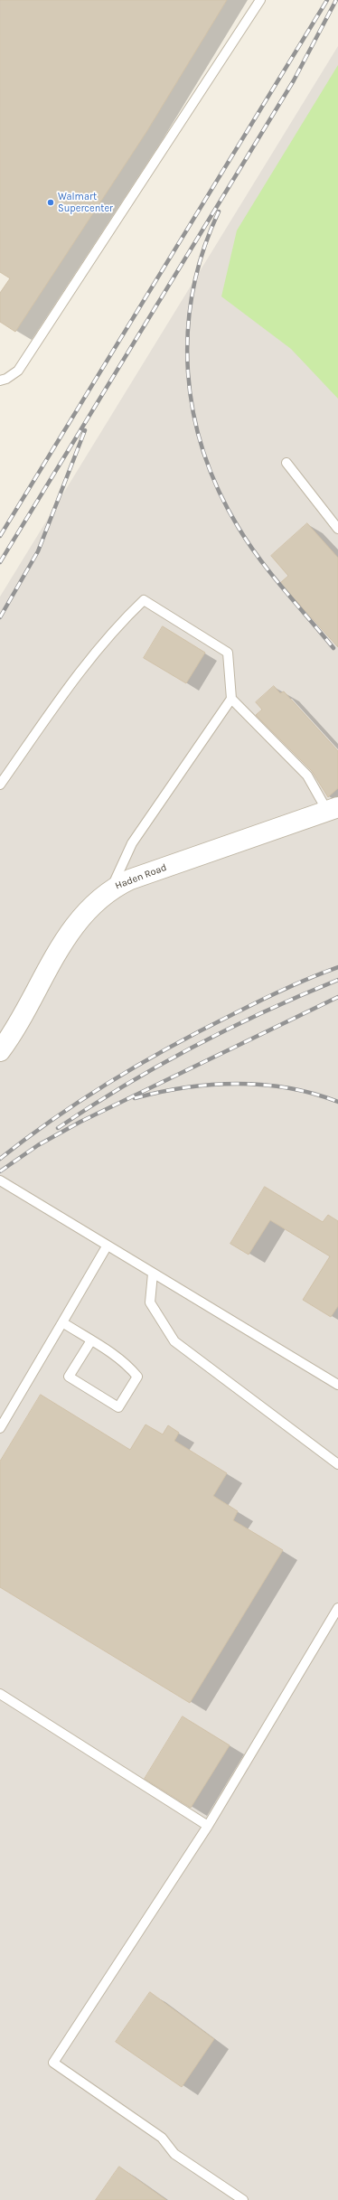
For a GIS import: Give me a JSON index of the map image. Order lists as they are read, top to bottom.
{
  "streets": {
    "street": ["Haden Road"]
  },
  "places": ["Walmart Supercenter"]
}
